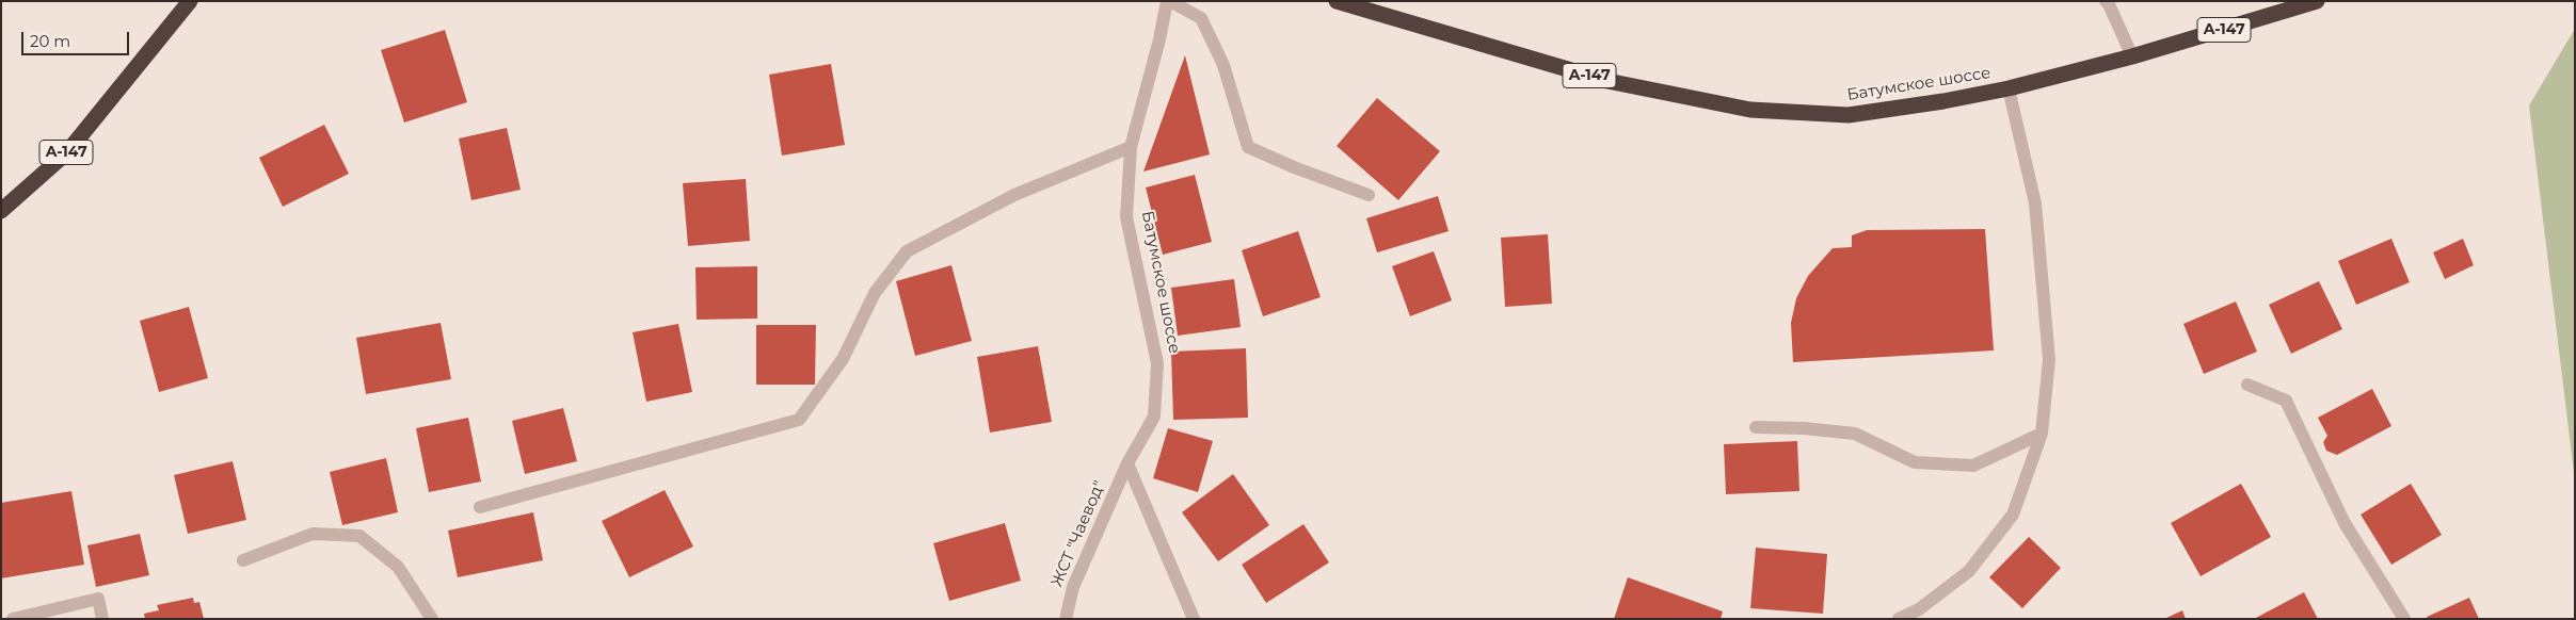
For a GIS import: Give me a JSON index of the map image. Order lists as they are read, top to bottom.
{
  "streets": {
    "highway": ["А-147", "Батумское шоссе"],
    "street": ["ЖСТ \"Чаевод\""]
  },
  "crossings": [
    ["Батумское шоссе", "ЖСТ \"Чаевод\""]
  ],
  "scale_bar": "20 m"
}
